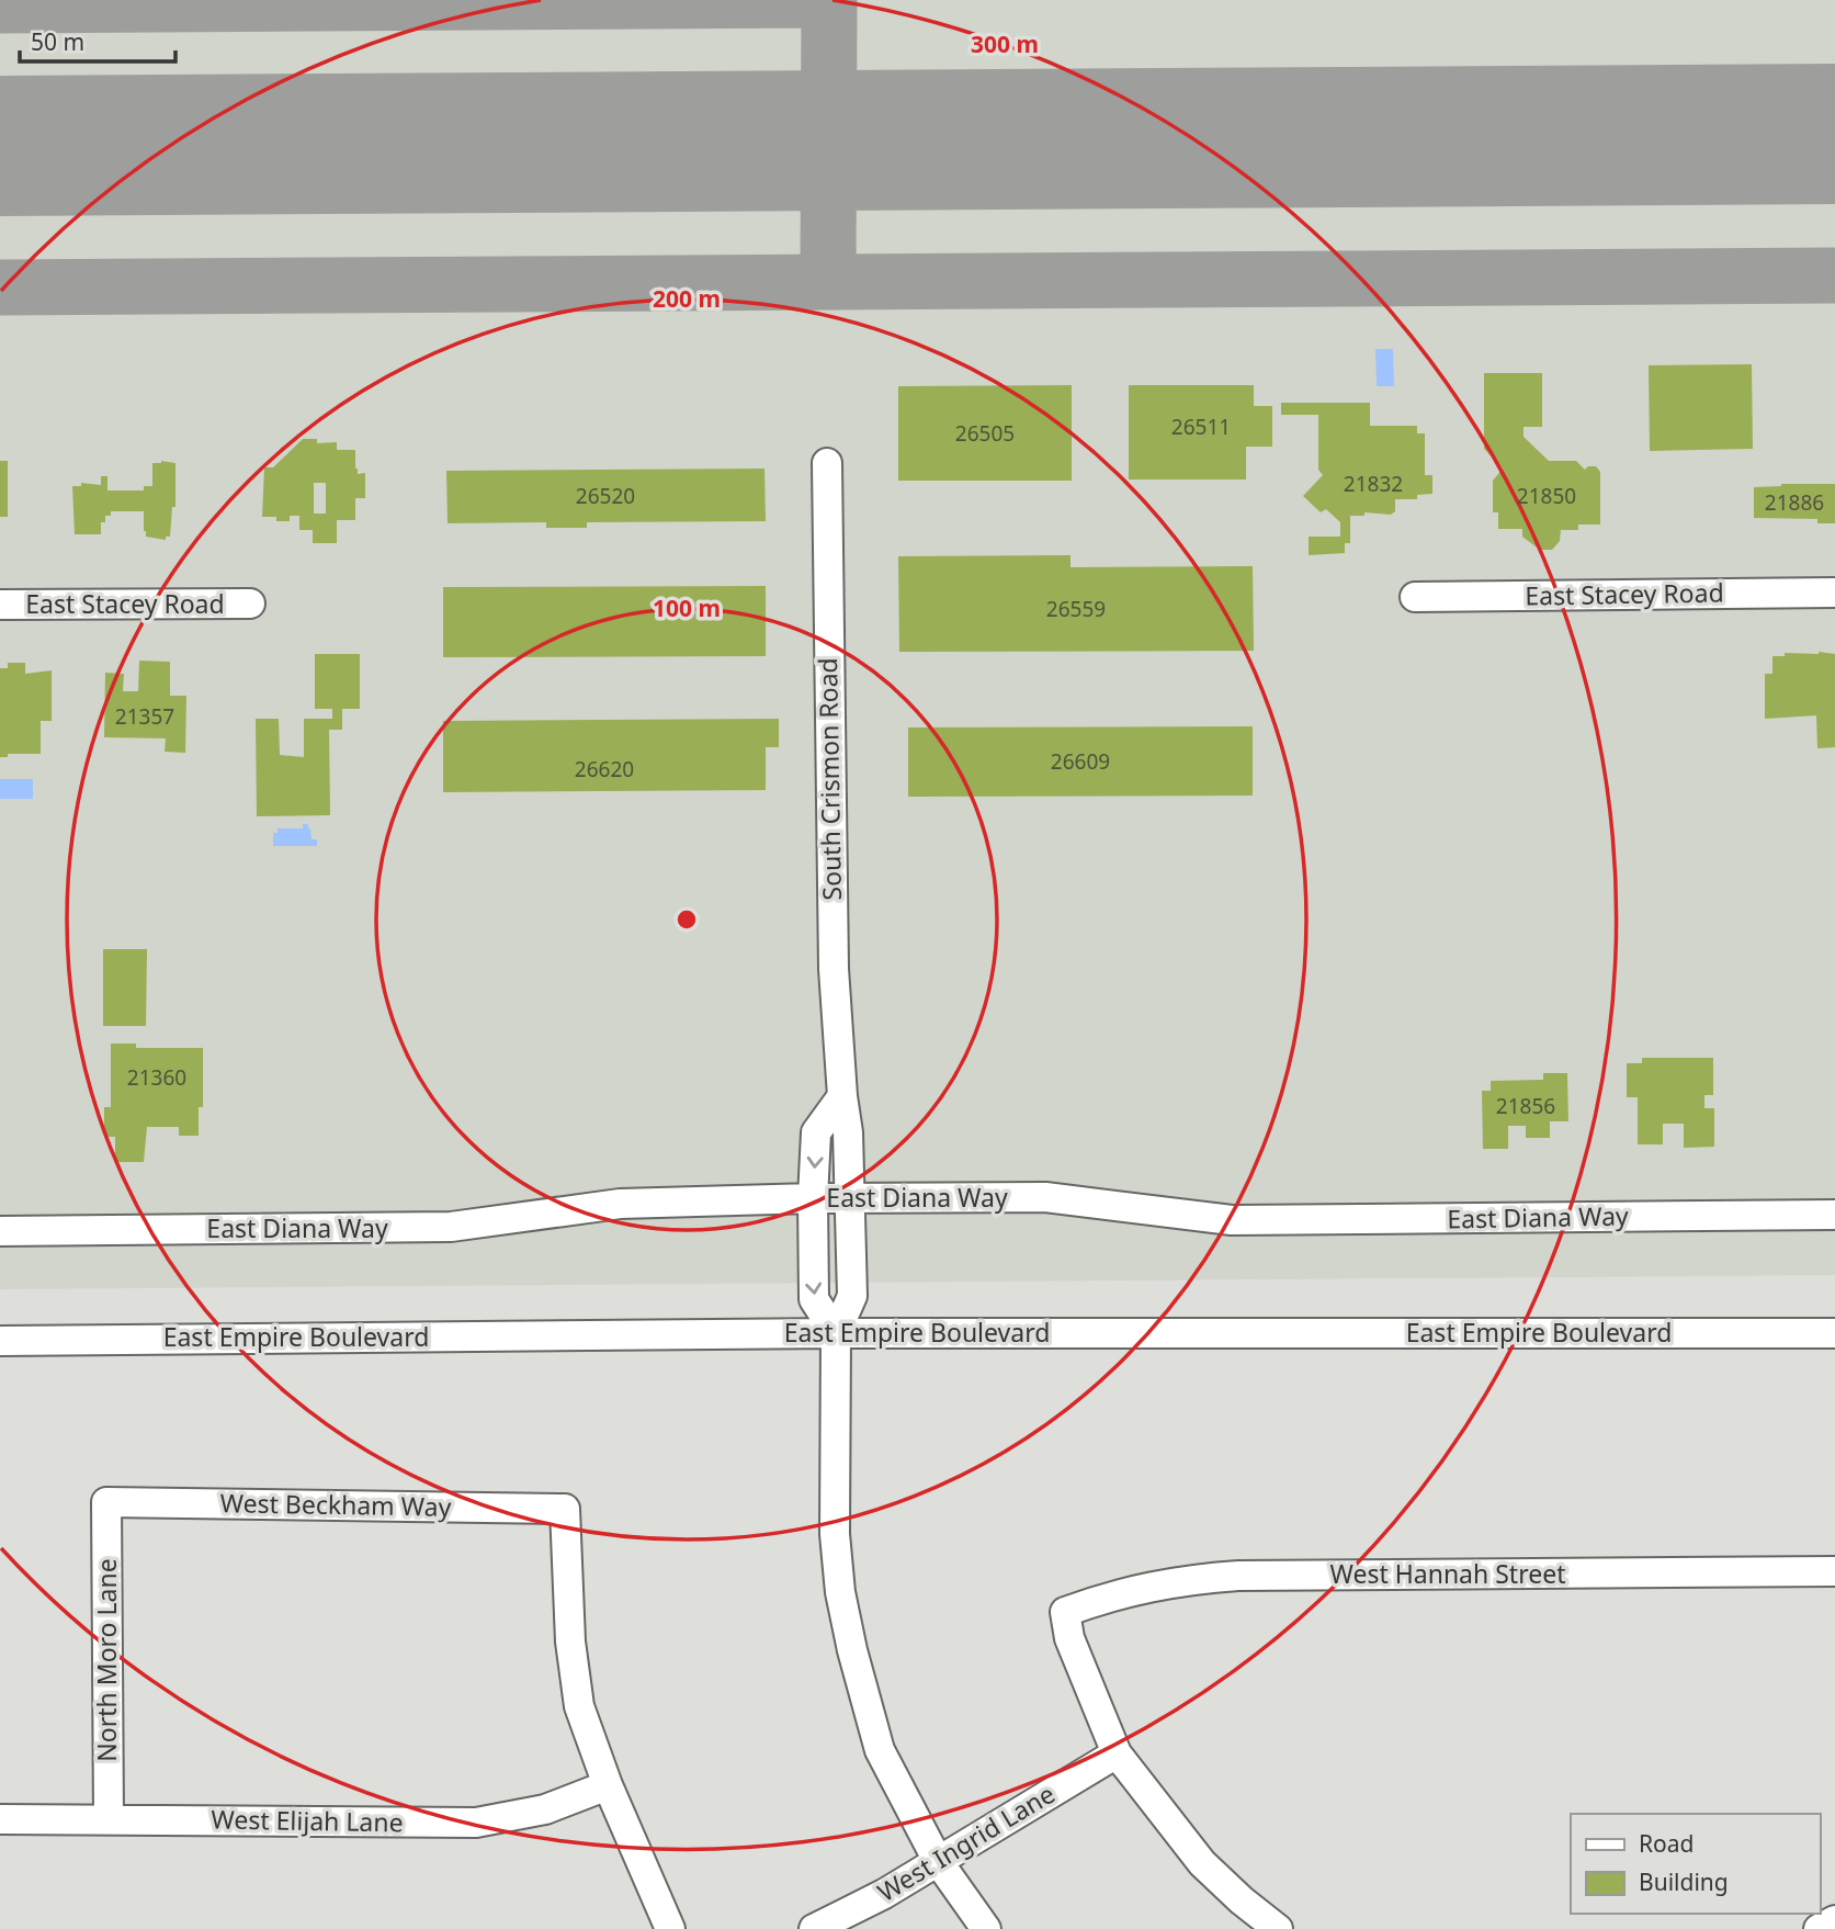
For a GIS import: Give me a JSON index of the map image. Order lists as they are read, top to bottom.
{
  "streets": {
    "street": [
      "East Stacey Road",
      "South Crismon Road",
      "East Diana Way",
      "East Empire Boulevard",
      "West Beckham Way",
      "West Hannah Street",
      "North Moro Lane",
      "West Elijah Lane",
      "West Ingrid Lane"
    ]
  },
  "crossings": [
    ["South Crismon Road", "East Diana Way"],
    ["South Crismon Road", "East Empire Boulevard"],
    ["West Beckham Way", "North Moro Lane"],
    ["West Beckham Way", "West Elijah Lane"],
    ["West Hannah Street", "West Ingrid Lane"],
    ["North Moro Lane", "West Elijah Lane"]
  ],
  "house_numbers": [
    "26511",
    "26505",
    "21832",
    "26520",
    "21850",
    "21886",
    "26559",
    "21357",
    "26609",
    "26620",
    "21360",
    "21856"
  ],
  "legend": ["Road", "Building"],
  "scale_bar": "50 m",
  "rings": ["300 m", "200 m", "100 m"]
}
